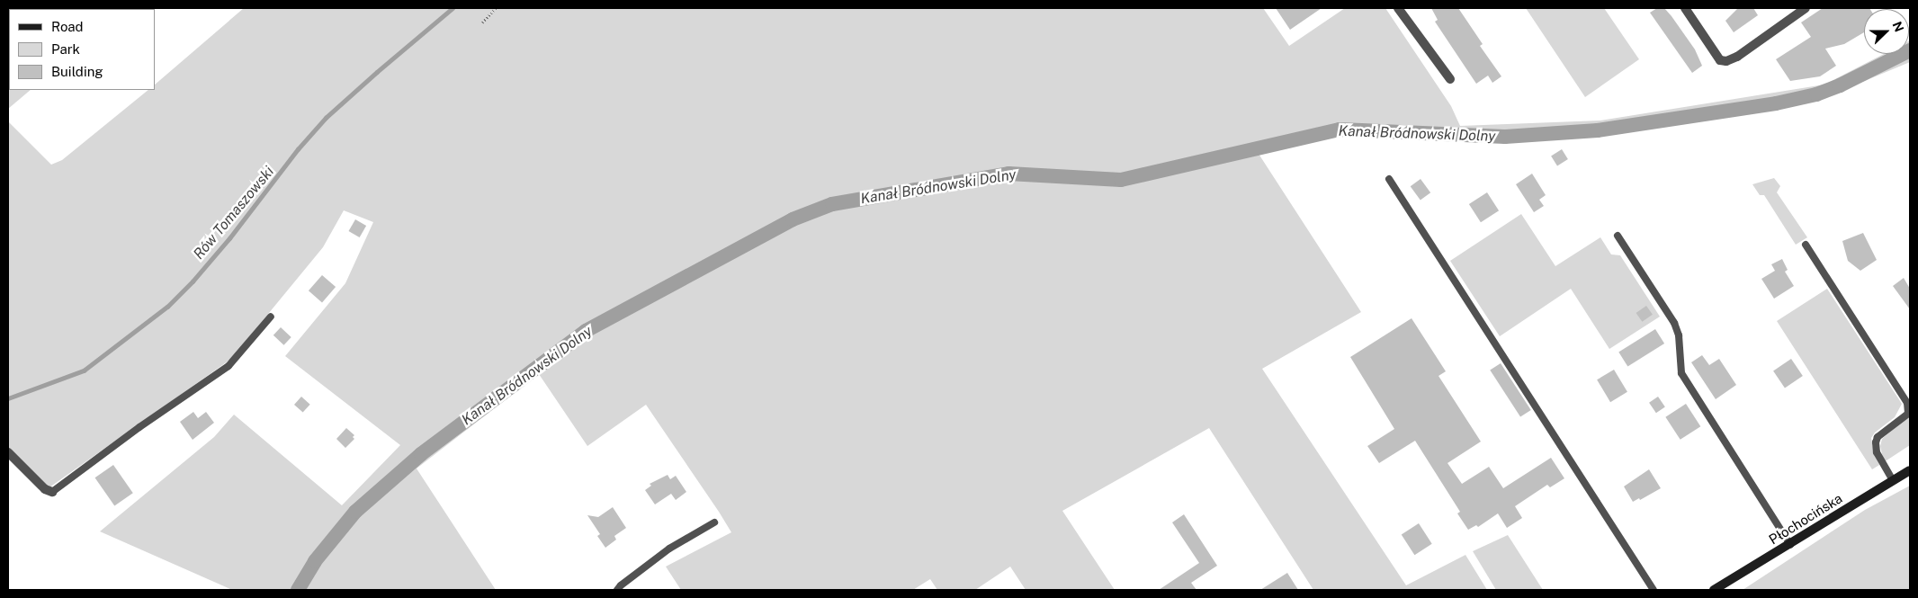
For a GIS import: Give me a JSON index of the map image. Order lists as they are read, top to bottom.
{
  "streets": {
    "main road": ["Płochocińska"]
  },
  "water": ["Kanał Bródnowski Dolny", "Rów Tomaszowski"],
  "legend": ["Road", "Park", "Building"],
  "north": "right"
}
